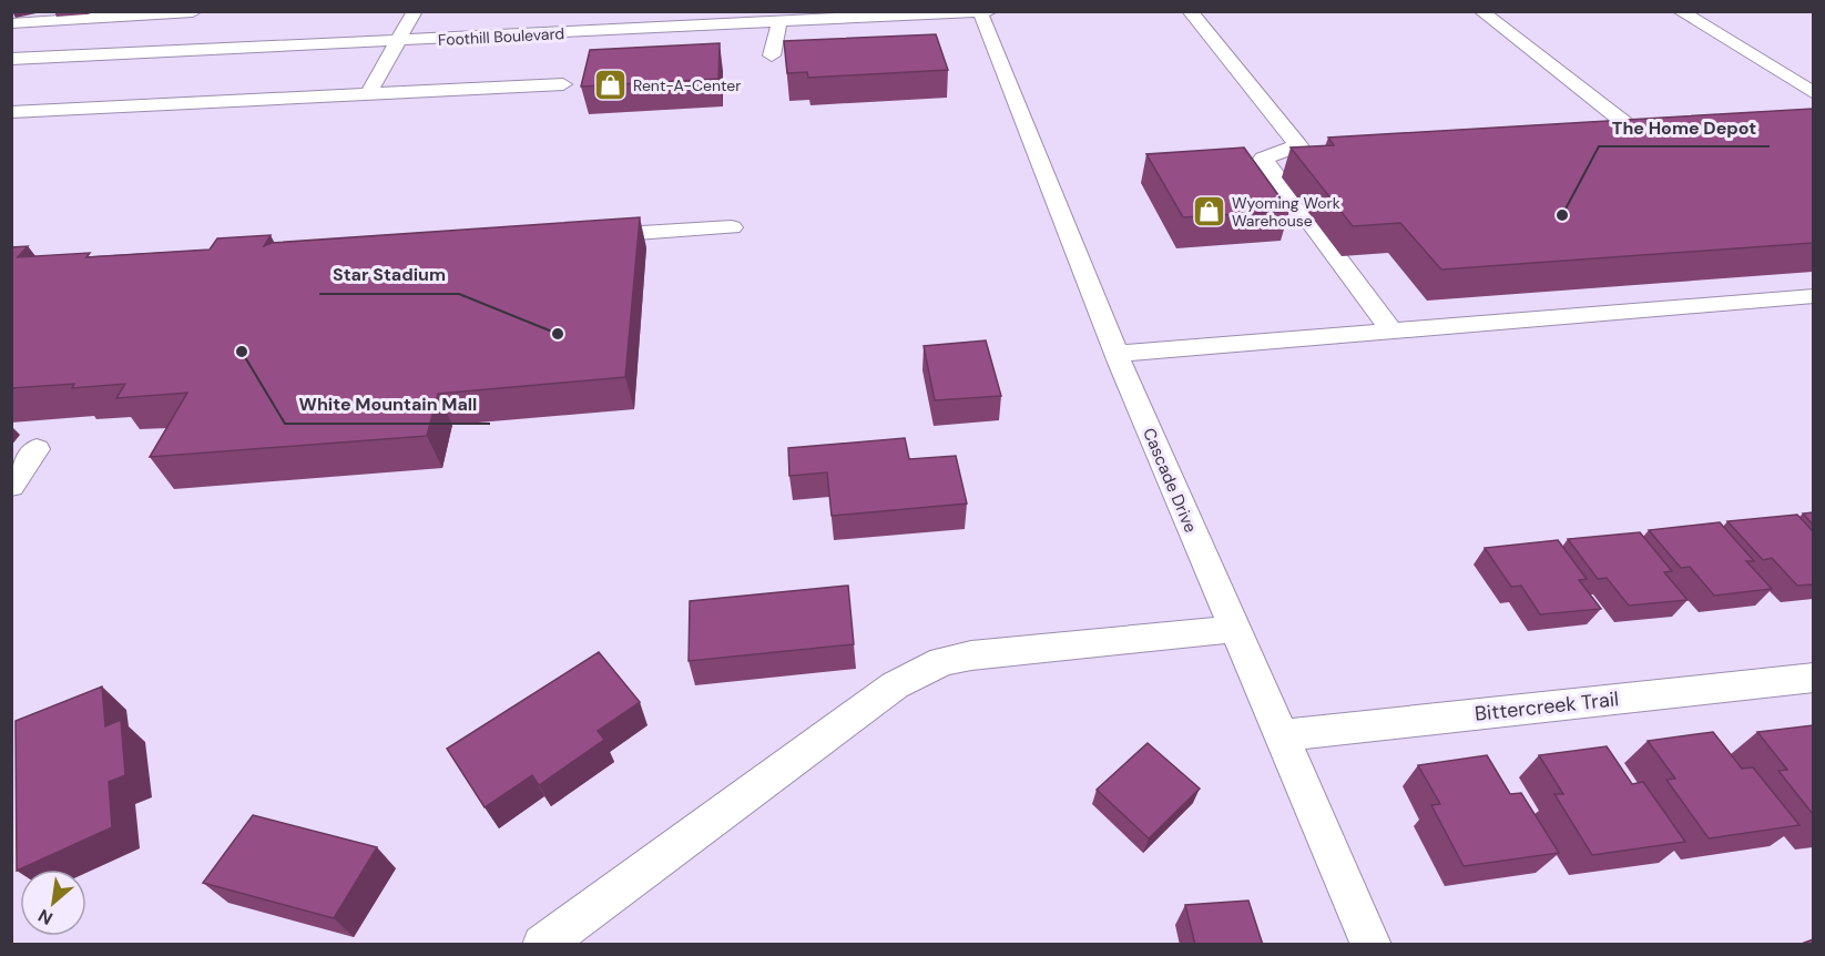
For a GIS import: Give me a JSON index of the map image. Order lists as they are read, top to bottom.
{
  "streets": {
    "street": ["Foothill Boulevard", "Cascade Drive", "Bittercreek Trail"]
  },
  "crossings": [
    ["Foothill Boulevard", "Cascade Drive"],
    ["Cascade Drive", "Bittercreek Trail"]
  ],
  "places": {
    "shop": ["Rent-A-Center", "Wyoming Work Warehouse"],
    "other": ["The Home Depot", "Star Stadium", "White Mountain Mall"]
  },
  "north": "bottom left"
}
